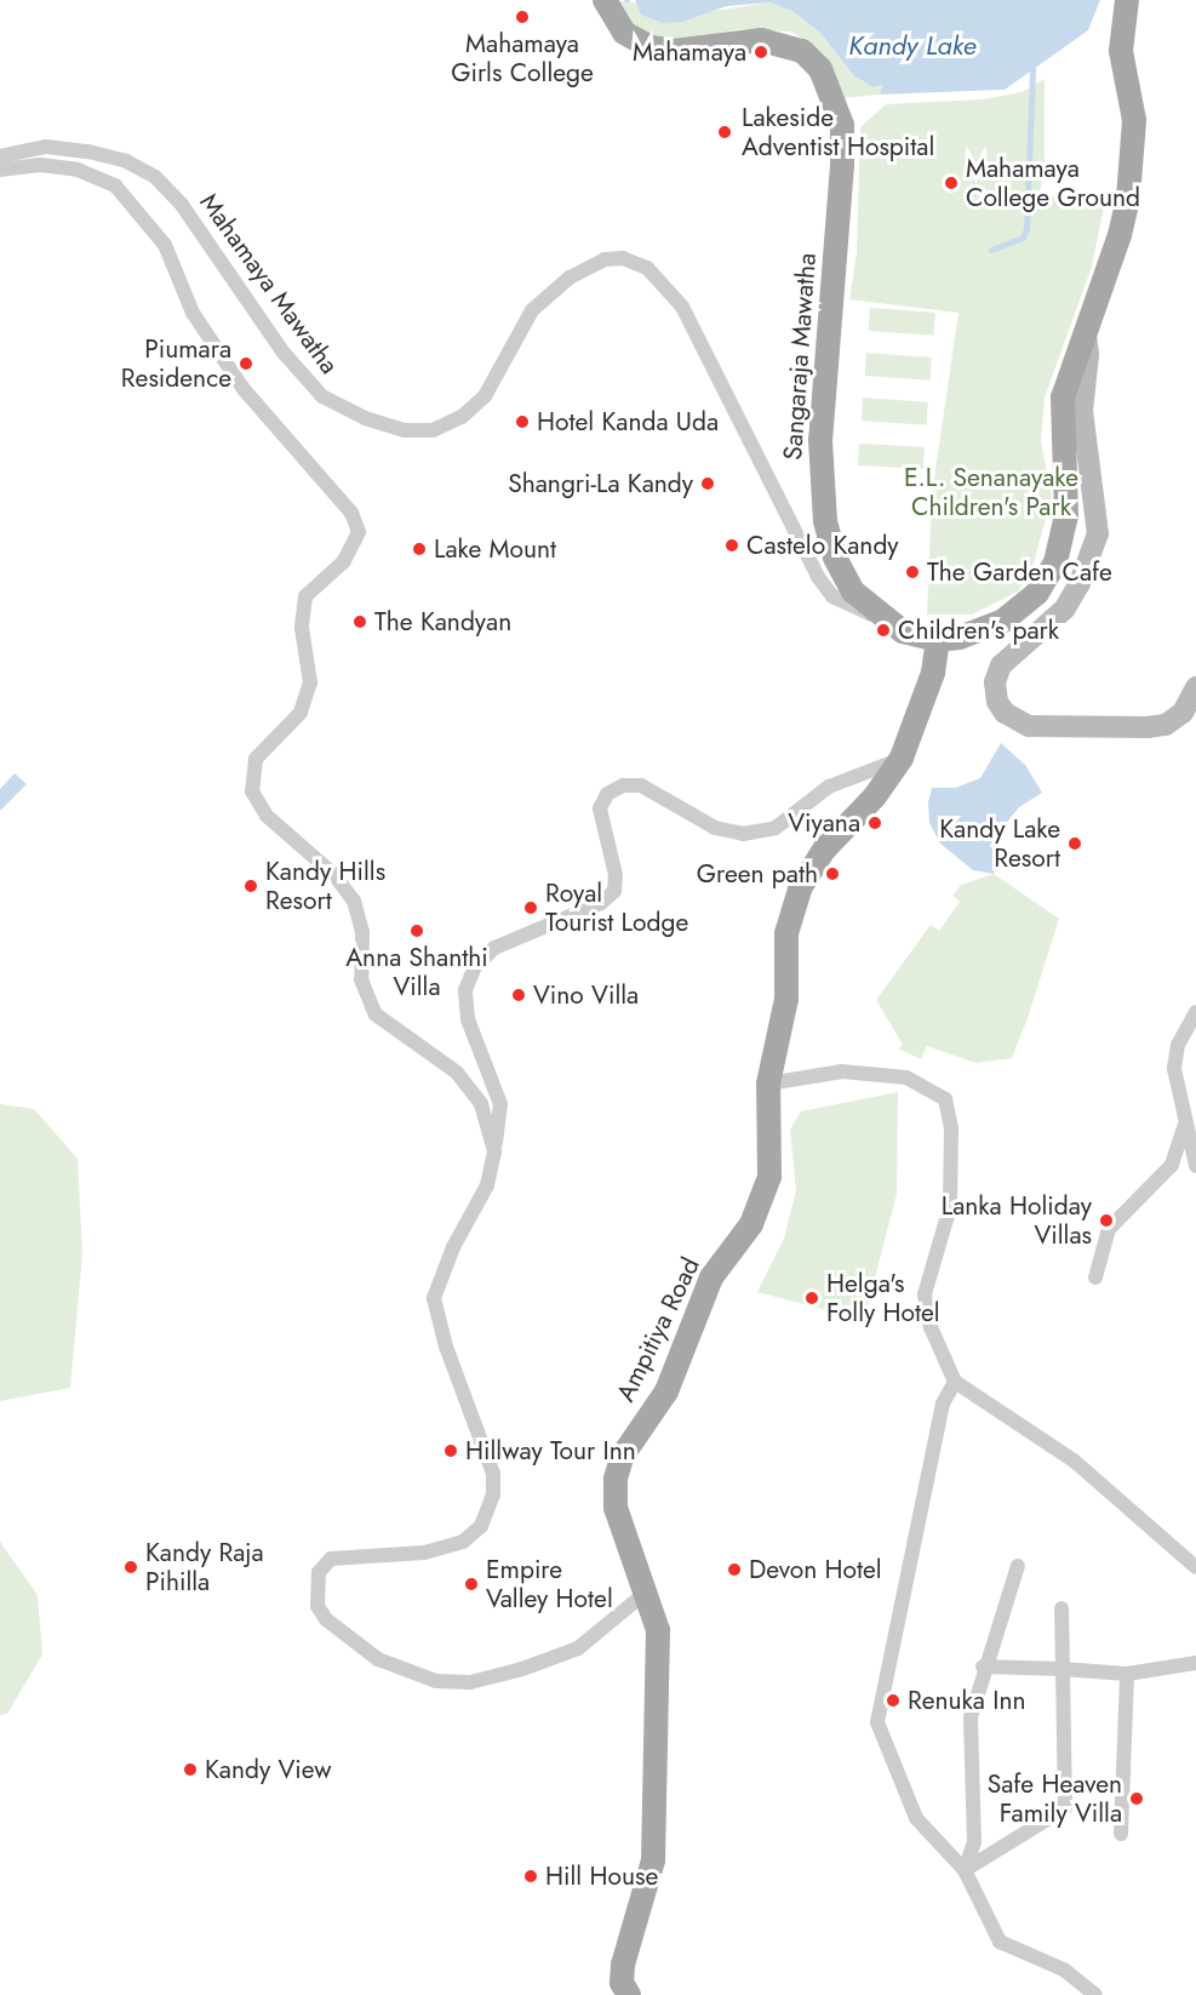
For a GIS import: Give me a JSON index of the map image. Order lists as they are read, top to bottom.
{
  "streets": {
    "main road": ["Sangaraja Mawatha", "Ampitiya Road"],
    "street": ["Mahamaya Mawatha"]
  },
  "crossings": [
    ["Mahamaya Mawatha", "Sangaraja Mawatha"],
    ["Sangaraja Mawatha", "Ampitiya Road"]
  ],
  "water": ["Kandy Lake"],
  "parks": ["E.L. Senanayake Children's Park"],
  "places": [
    "Mahamaya Girls College",
    "Mahamaya",
    "Lakeside Adventist Hospital",
    "Mahamaya College Ground",
    "Piumara Residence",
    "Hotel Kanda Uda",
    "Shangri-La Kandy",
    "Castelo Kandy",
    "Lake Mount",
    "The Garden Cafe",
    "The Kandyan",
    "Children's park",
    "Viyana",
    "Kandy Lake Resort",
    "Green path",
    "Kandy Hills Resort",
    "Royal Tourist Lodge",
    "Anna Shanthi Villa",
    "Vino Villa",
    "Lanka Holiday Villas",
    "Helga's Folly Hotel",
    "Hillway Tour Inn",
    "Kandy Raja Pihilla",
    "Devon Hotel",
    "Empire Valley Hotel",
    "Renuka Inn",
    "Kandy View",
    "Safe Heaven Family Villa",
    "Hill House"
  ]
}
